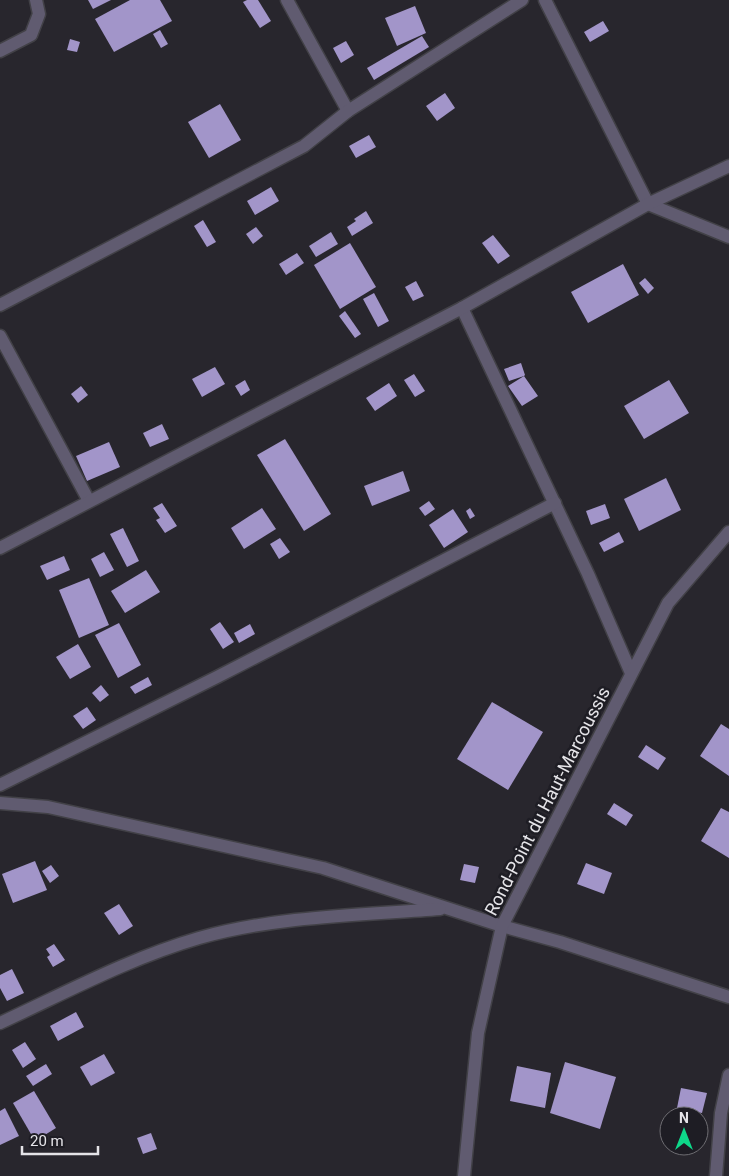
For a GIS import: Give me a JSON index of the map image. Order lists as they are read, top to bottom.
{
  "streets": {
    "street": ["Rond-Point du Haut-Marcoussis"]
  },
  "scale_bar": "20 m",
  "north": "top"
}
